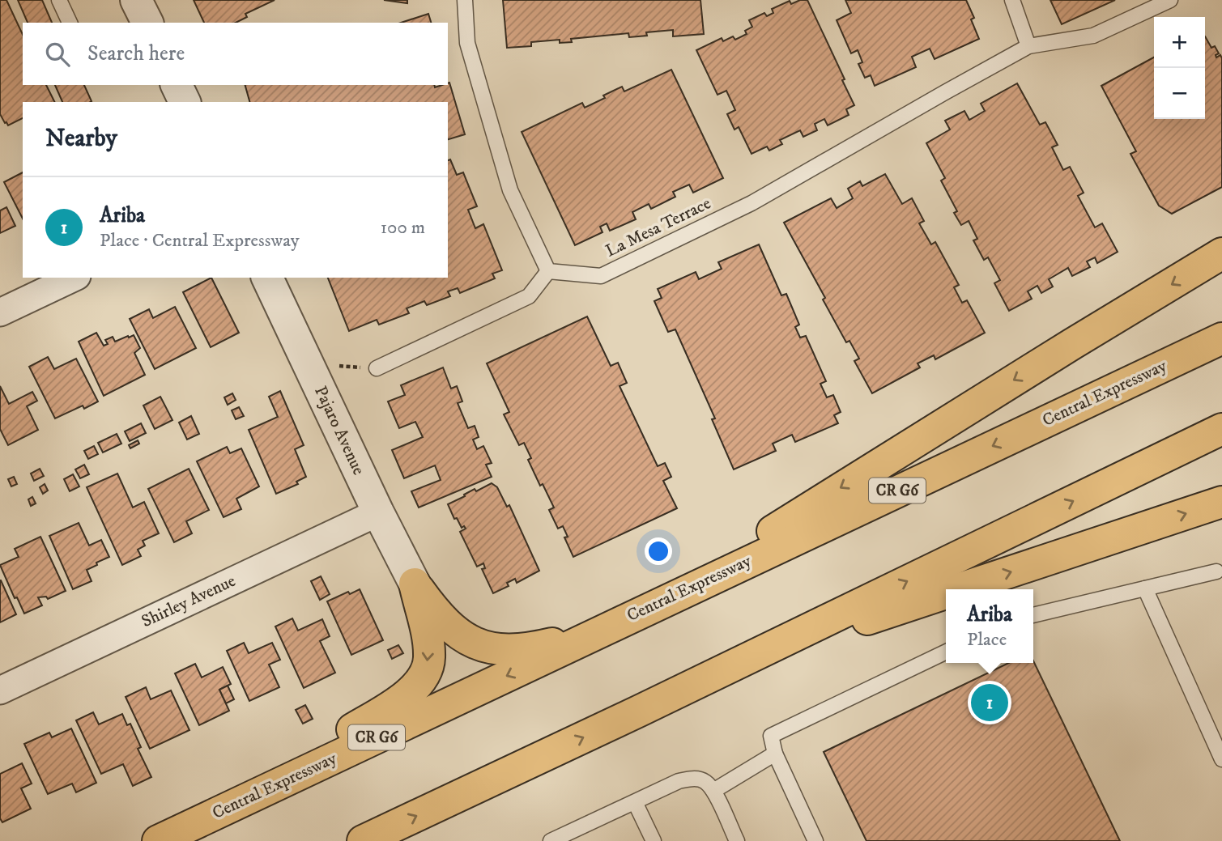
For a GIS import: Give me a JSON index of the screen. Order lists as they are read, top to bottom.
{
  "streets": {
    "highway": ["Central Expressway", "CR G6"],
    "street": ["Pajaro Avenue", "Shirley Avenue"],
    "lane": ["La Mesa Terrace"]
  },
  "crossings": [
    ["Pajaro Avenue", "Shirley Avenue"]
  ],
  "page": {
    "map_buttons": ["+", "−"],
    "search": "Search here",
    "heading": "Nearby",
    "list": [
      {
        "mark": "1",
        "name": "Ariba",
        "note": "Place · Central Expressway",
        "value": "100 m"
      }
    ],
    "popup": ["Ariba", "Place"],
    "pins": "1"
  }
}
